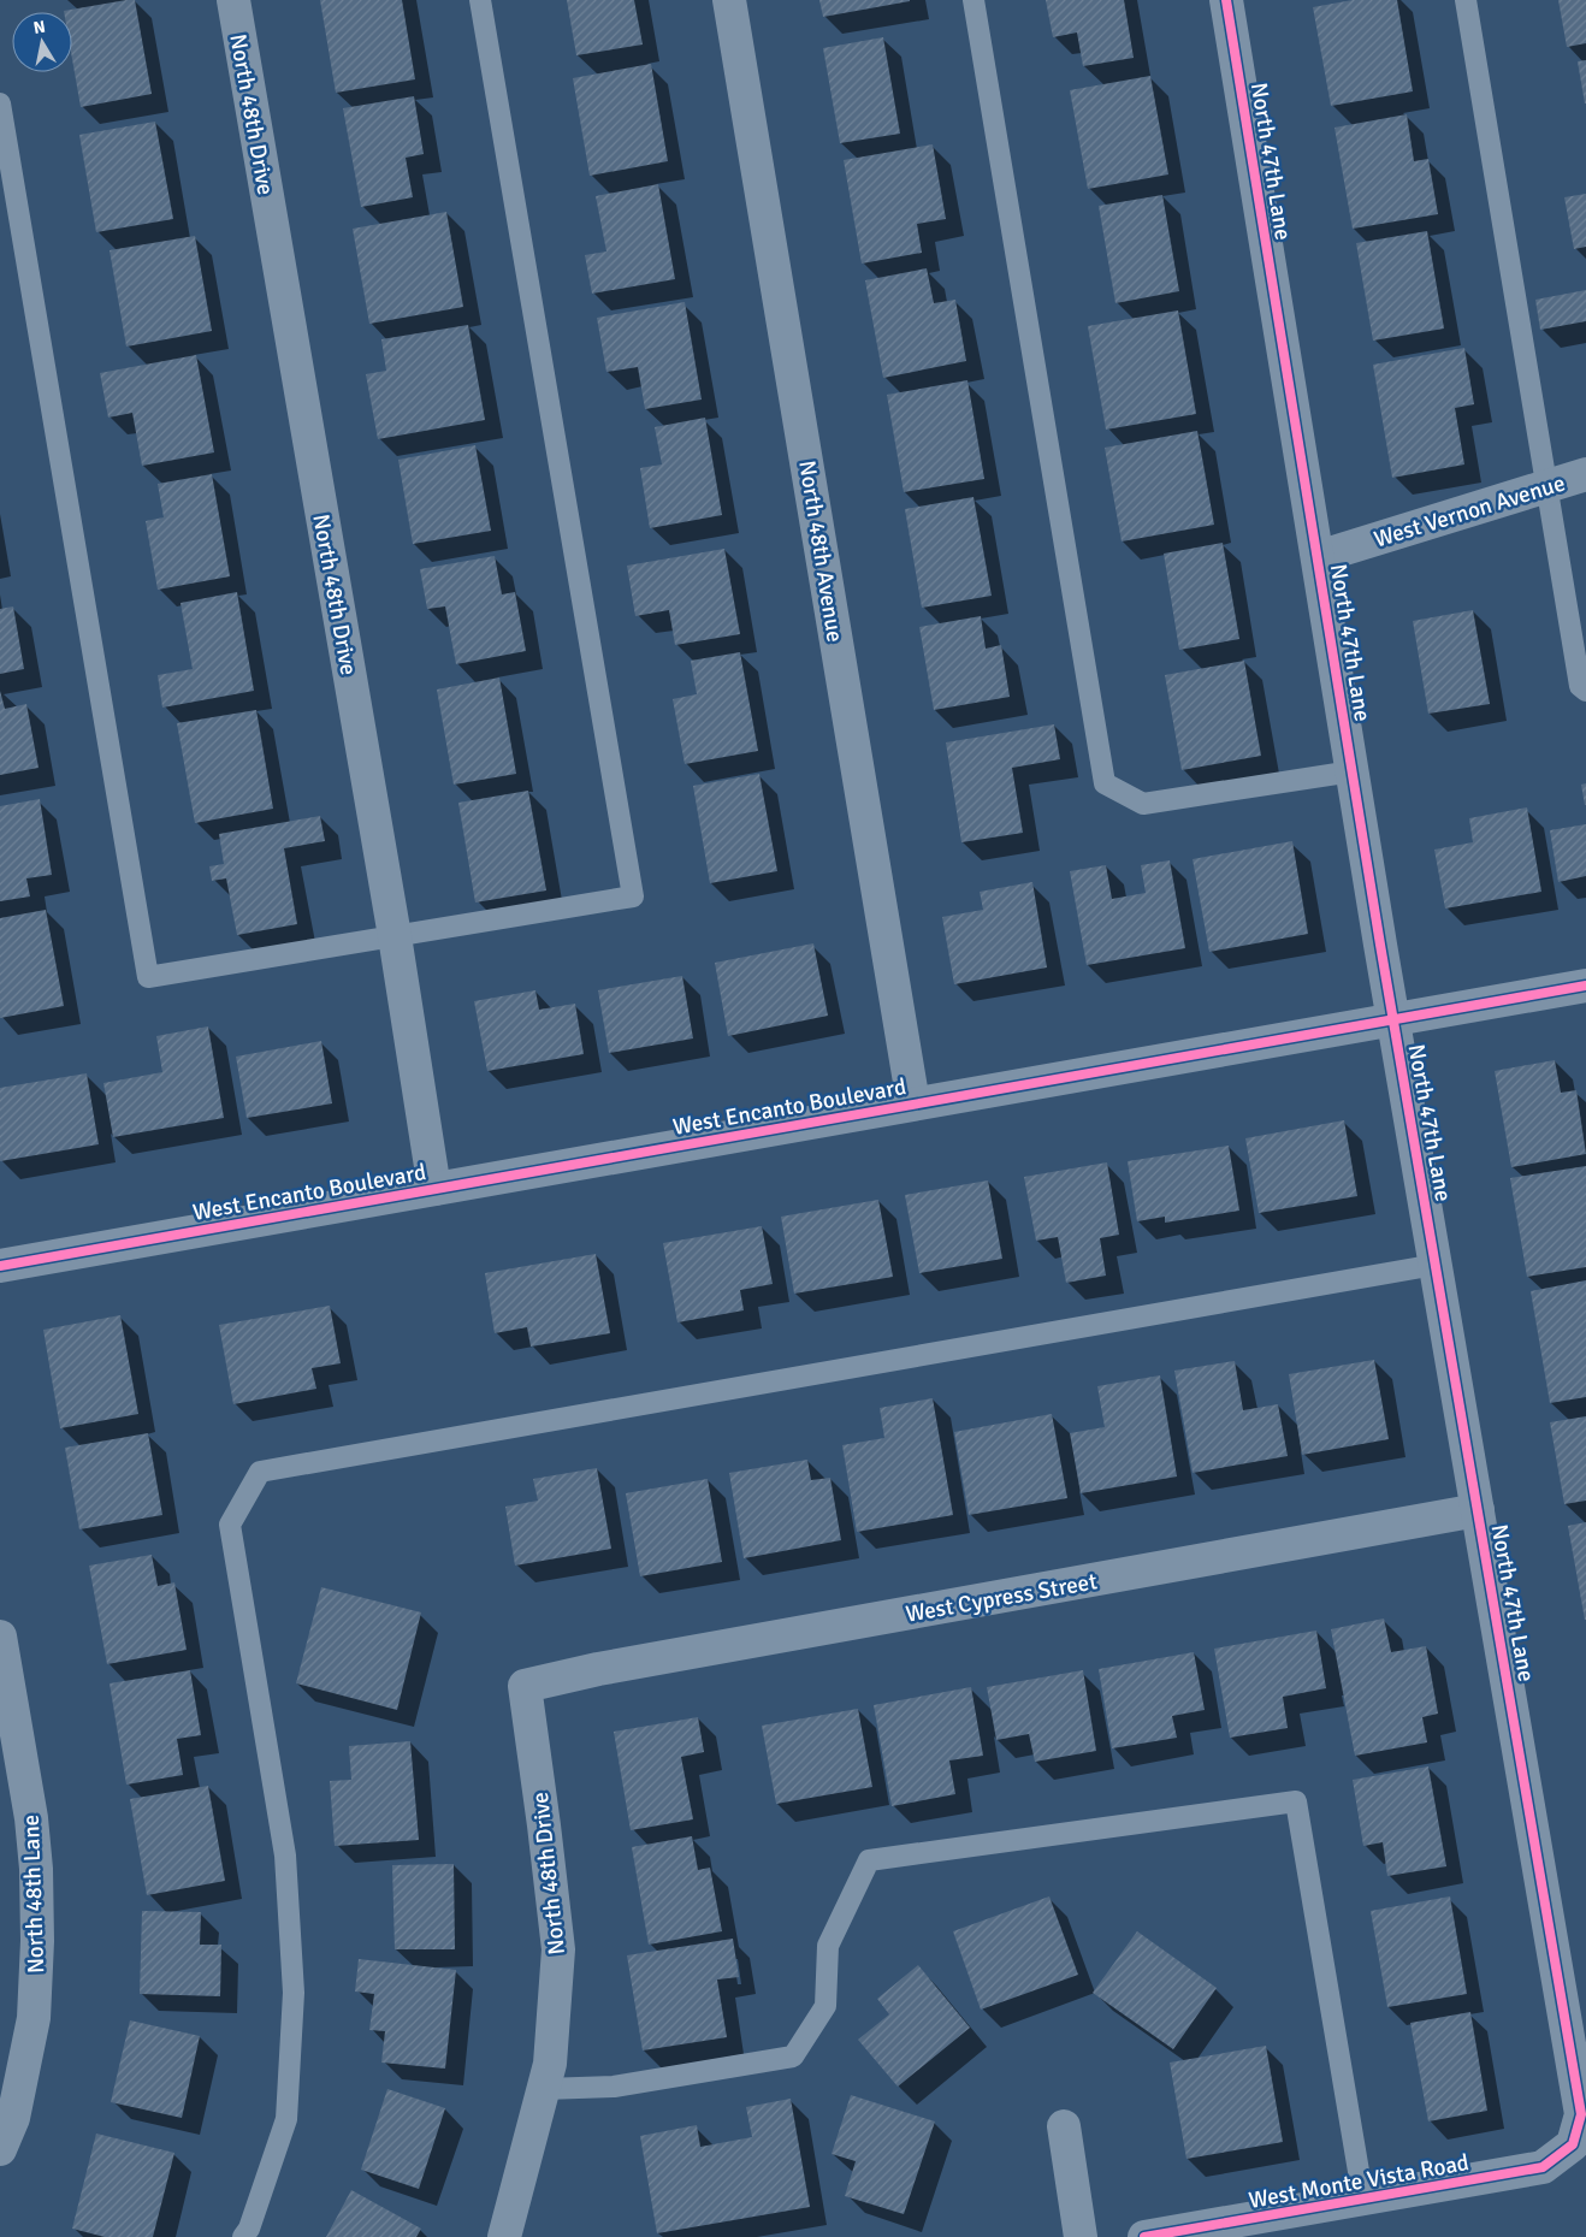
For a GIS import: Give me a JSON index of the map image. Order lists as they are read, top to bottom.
{
  "streets": {
    "street": [
      "North 48th Drive",
      "North 47th Lane",
      "West Vernon Avenue",
      "North 48th Avenue",
      "West Encanto Boulevard",
      "West Cypress Street",
      "North 48th Lane",
      "West Monte Vista Road"
    ]
  },
  "crossings": [
    ["North 48th Drive", "West Encanto Boulevard"],
    ["North 48th Drive", "West Cypress Street"],
    ["North 47th Lane", "West Vernon Avenue"],
    ["North 47th Lane", "West Encanto Boulevard"],
    ["North 47th Lane", "West Cypress Street"],
    ["North 47th Lane", "West Monte Vista Road"],
    ["North 48th Avenue", "West Encanto Boulevard"]
  ],
  "north": "top"
}
